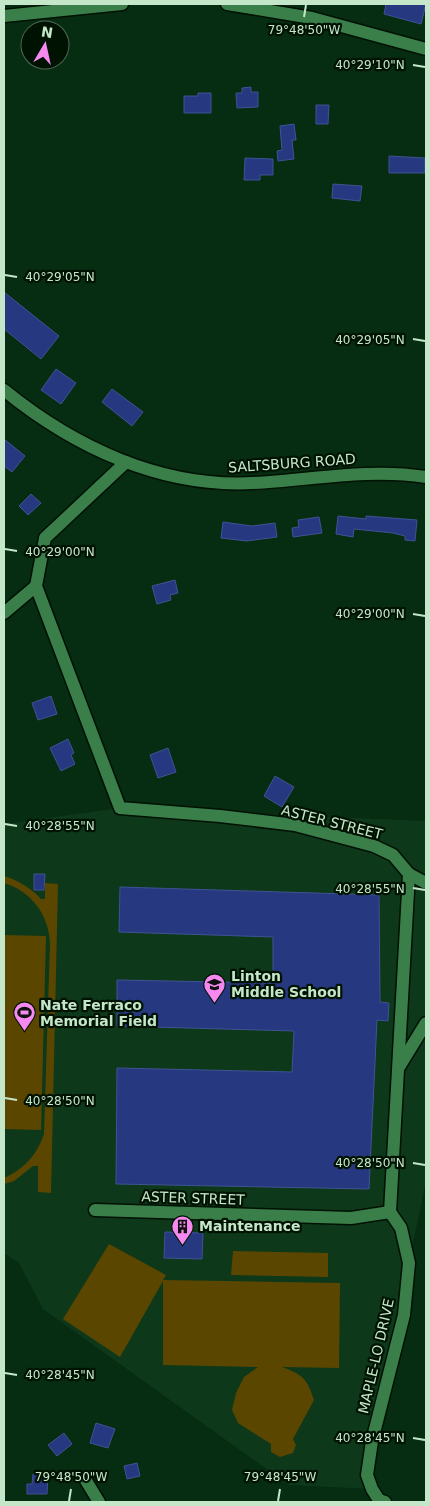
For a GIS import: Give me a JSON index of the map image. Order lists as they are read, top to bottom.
{
  "streets": {
    "street": ["SALTSBURG ROAD", "ASTER STREET", "MAPLE-LO DRIVE"]
  },
  "crossings": [
    ["ASTER STREET", "MAPLE-LO DRIVE"]
  ],
  "places": {
    "school or university": ["Linton Middle School"],
    "sports": ["Nate Ferraco Memorial Field"],
    "building": ["Maintenance"]
  },
  "north": "top",
  "coordinates": [
    "79°48'50\"W",
    "40°29'10\"N",
    "40°29'05\"N",
    "40°29'00\"N",
    "40°28'55\"N",
    "40°28'50\"N",
    "40°28'45\"N",
    "79°48'45\"W"
  ]
}
